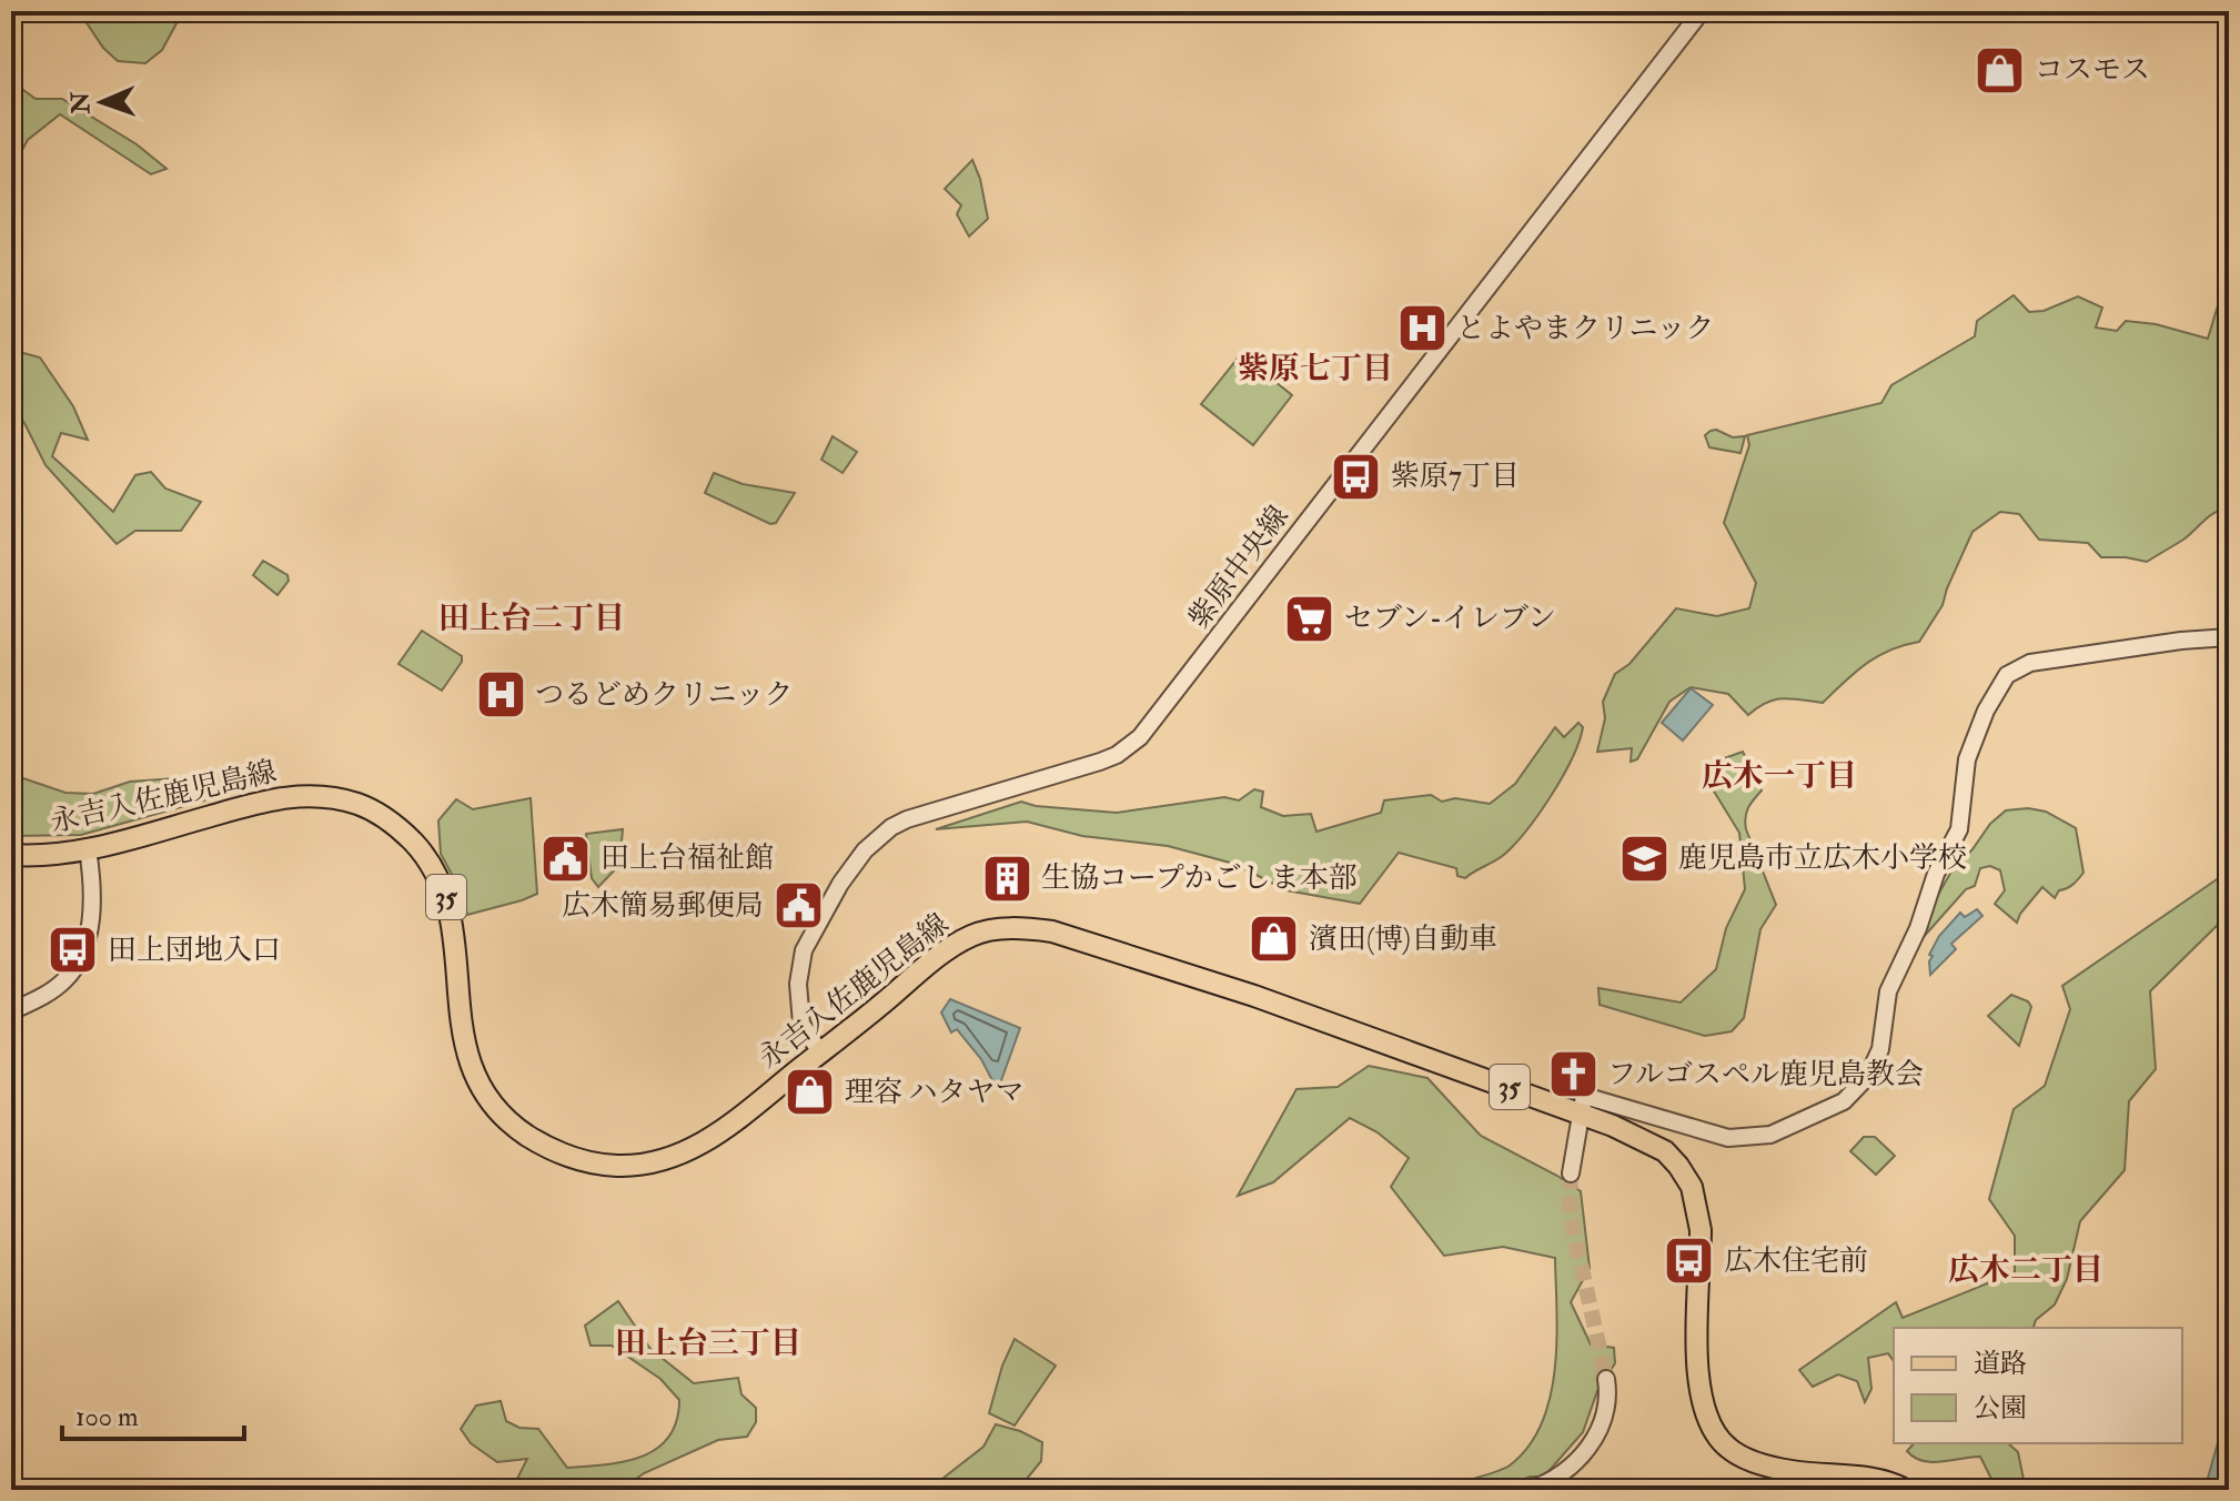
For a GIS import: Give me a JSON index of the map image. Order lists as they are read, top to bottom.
{
  "streets": {
    "main road": ["永吉入佐鹿児島線", "35"],
    "street": ["紫原中央線"]
  },
  "crossings": [
    ["紫原中央線", "永吉入佐鹿児島線"]
  ],
  "districts": [
    "紫原七丁目",
    "田上台二丁目",
    "広木一丁目",
    "広木二丁目",
    "田上台三丁目"
  ],
  "places": {
    "shop": ["コスモス", "濱田(博)自動車", "理容 ハタヤマ"],
    "hospital": ["とよやまクリニック", "つるどめクリニック"],
    "bus stop": ["紫原7丁目", "田上団地入口", "広木住宅前"],
    "supermarket": ["セブン-イレブン"],
    "public building": ["田上台福祉館", "広木簡易郵便局"],
    "school or university": ["鹿児島市立広木小学校"],
    "building": ["生協コープかごしま本部"],
    "church": ["フルゴスペル鹿児島教会"]
  },
  "legend": ["道路", "公園"],
  "scale_bar": "100 m",
  "north": "left"
}
